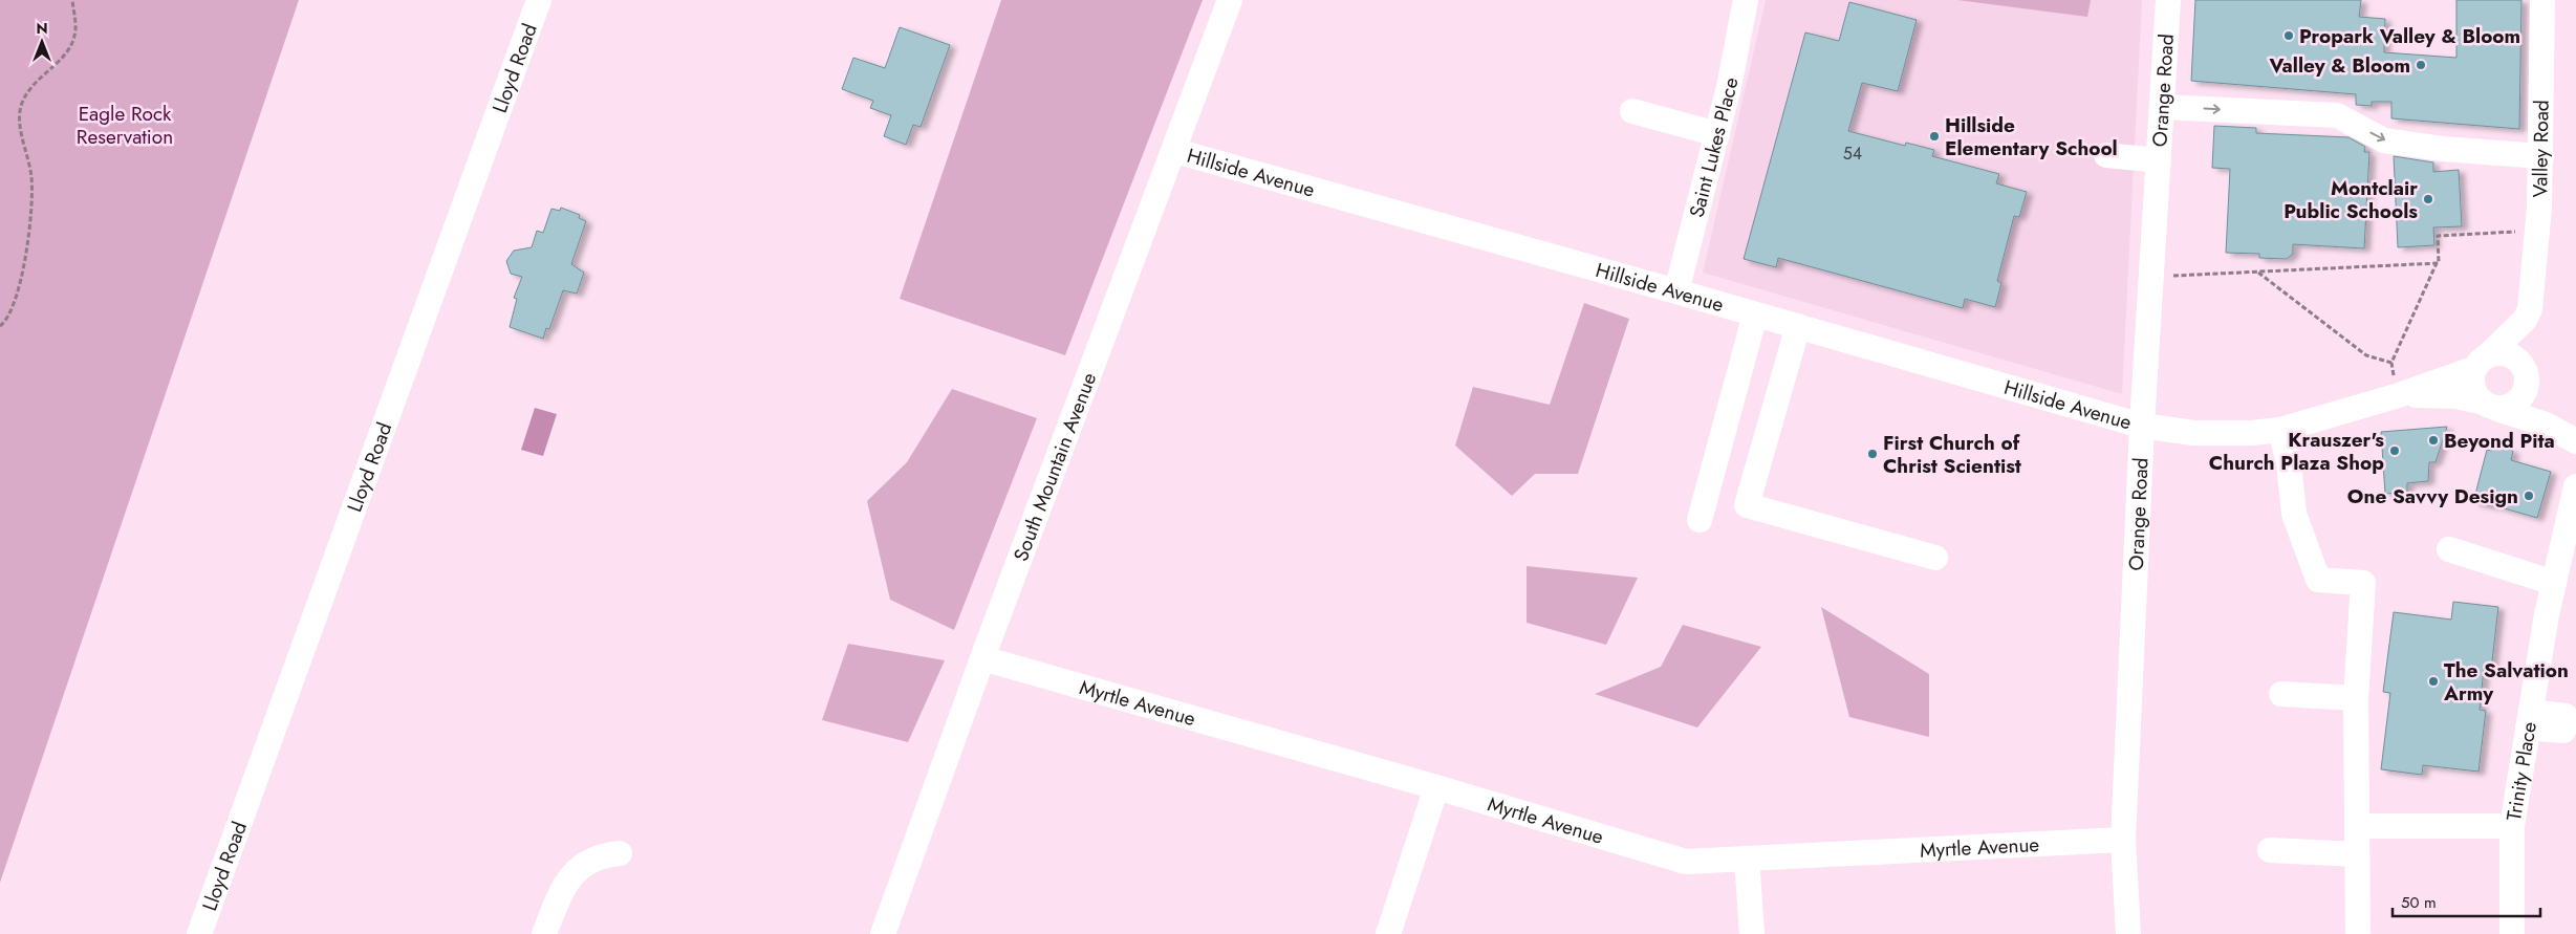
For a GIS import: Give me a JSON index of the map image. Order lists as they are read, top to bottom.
{
  "streets": {
    "street": [
      "Lloyd Road",
      "Orange Road",
      "Saint Lukes Place",
      "Valley Road",
      "Hillside Avenue",
      "South Mountain Avenue",
      "Myrtle Avenue",
      "Trinity Place"
    ]
  },
  "crossings": [
    ["Orange Road", "Hillside Avenue"],
    ["Orange Road", "Myrtle Avenue"],
    ["Saint Lukes Place", "Hillside Avenue"],
    ["Hillside Avenue", "South Mountain Avenue"],
    ["South Mountain Avenue", "Myrtle Avenue"]
  ],
  "parks": ["Eagle Rock Reservation"],
  "places": [
    "Propark Valley & Bloom",
    "Valley & Bloom",
    "Hillside Elementary School",
    "Montclair Public Schools",
    "Beyond Pita",
    "Krauszer's Church Plaza Shop",
    "First Church of Christ Scientist",
    "One Savvy Design",
    "The Salvation Army"
  ],
  "house_numbers": ["54"],
  "scale_bar": "50 m",
  "north": "top"
}
